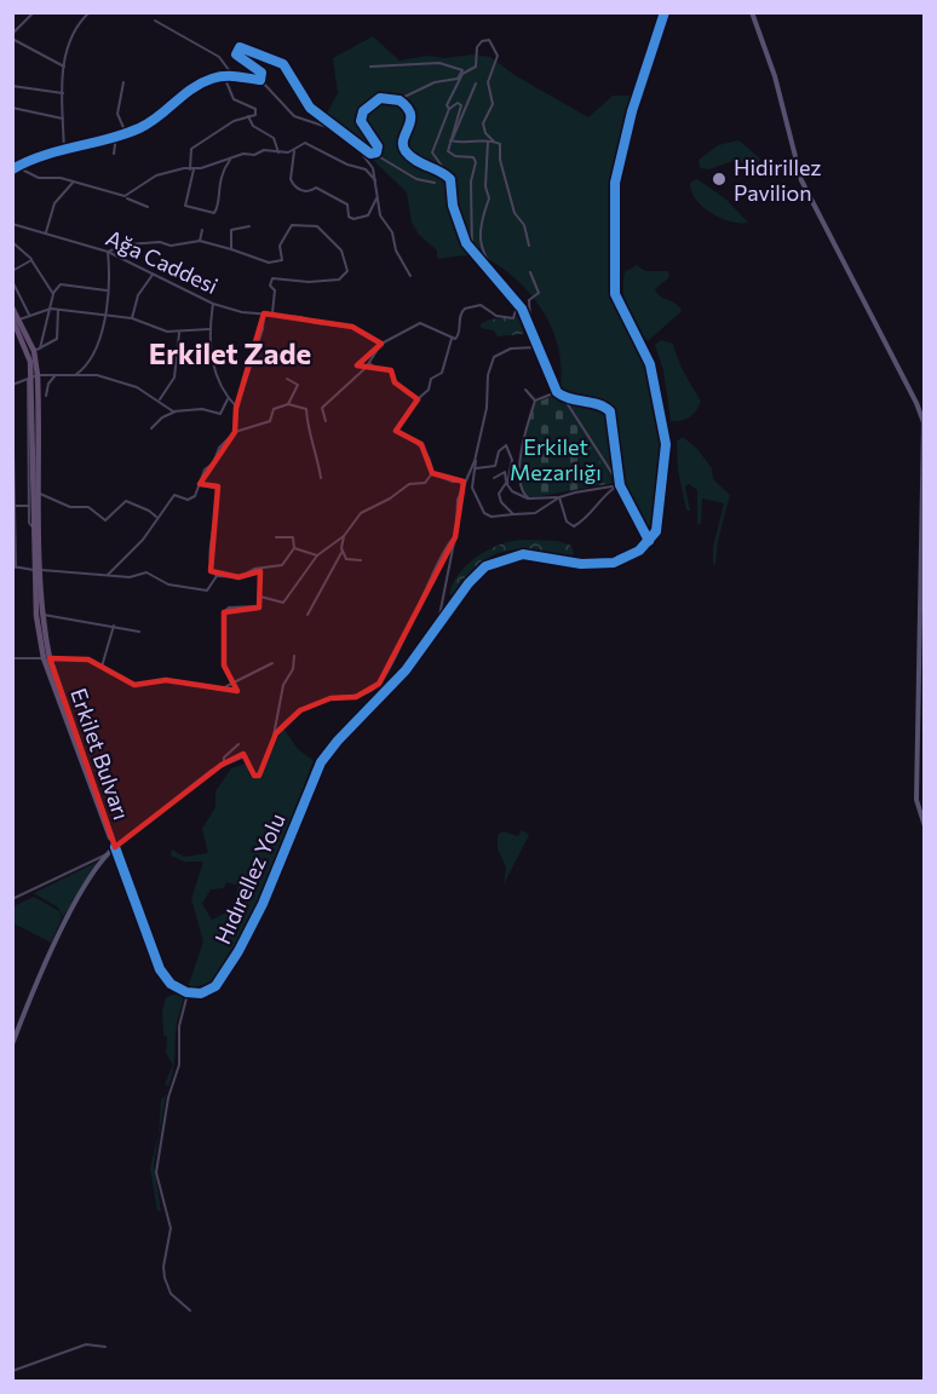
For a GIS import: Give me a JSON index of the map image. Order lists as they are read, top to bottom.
{
  "streets": {
    "main road": ["Erkilet Bulvarı"],
    "street": ["Ağa Caddesi", "Hıdırellez Yolu"]
  },
  "districts": ["Erkilet Zade"],
  "parks": ["Erkilet Mezarlığı"],
  "places": ["Hidirillez Pavilion"]
}
